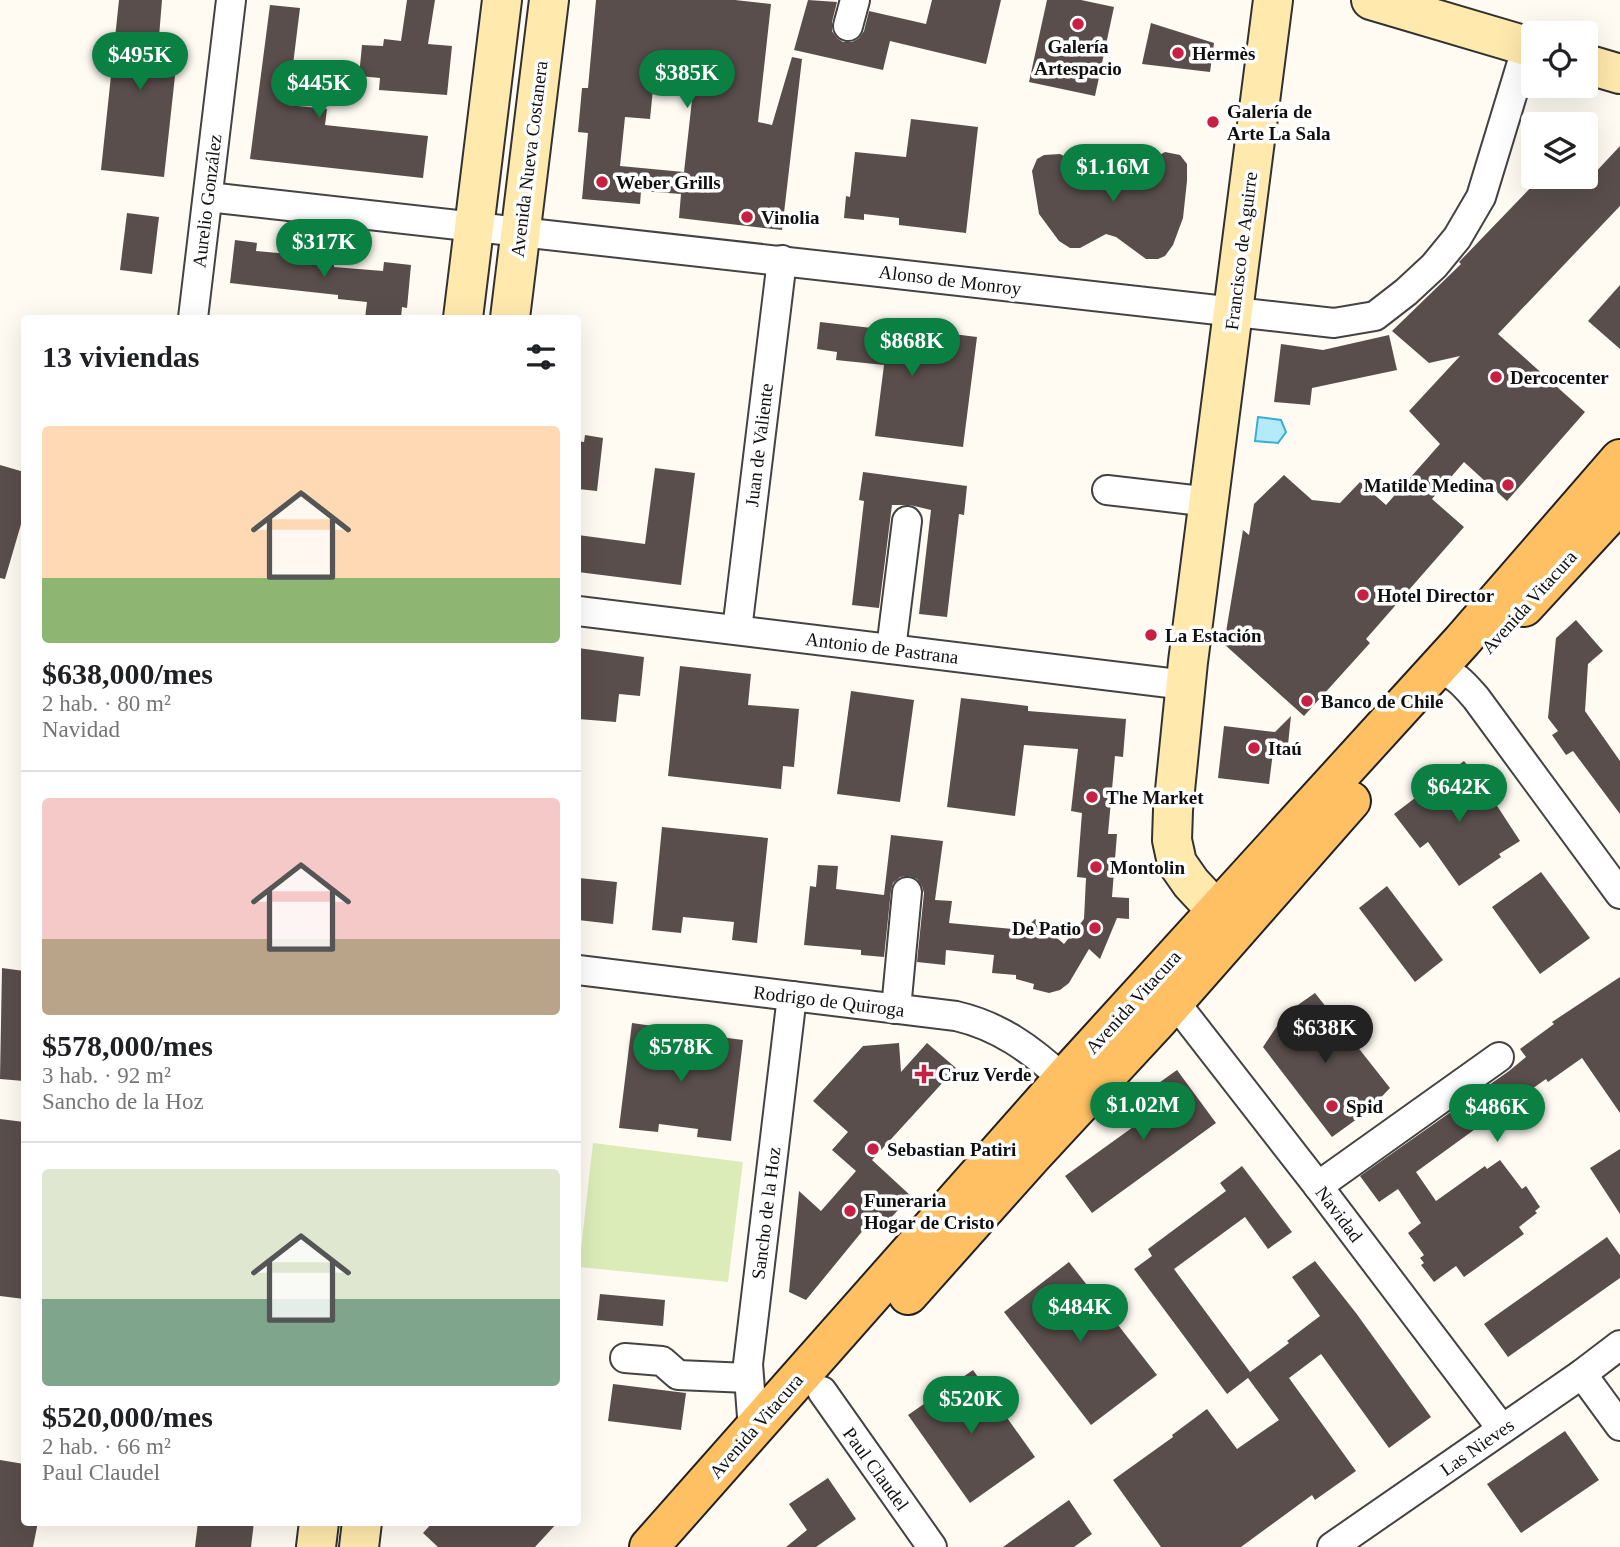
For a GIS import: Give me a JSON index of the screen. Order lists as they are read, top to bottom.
{
  "streets": {
    "main road": ["Avenida Vitacura"],
    "street": [
      "Avenida Nueva Costanera",
      "Aurelio González",
      "Francisco de Aguirre",
      "Alonso de Monroy",
      "Juan de Valiente",
      "Antonio de Pastrana",
      "Rodrigo de Quiroga",
      "Sancho de la Hoz",
      "Navidad",
      "Las Nieves",
      "Paul Claudel"
    ]
  },
  "crossings": [
    ["Avenida Nueva Costanera", "Alonso de Monroy"],
    ["Aurelio González", "Alonso de Monroy"],
    ["Francisco de Aguirre", "Alonso de Monroy"],
    ["Francisco de Aguirre", "Avenida Vitacura"],
    ["Francisco de Aguirre", "Antonio de Pastrana"],
    ["Alonso de Monroy", "Juan de Valiente"],
    ["Juan de Valiente", "Antonio de Pastrana"],
    ["Avenida Vitacura", "Rodrigo de Quiroga"],
    ["Avenida Vitacura", "Sancho de la Hoz"],
    ["Avenida Vitacura", "Navidad"],
    ["Avenida Vitacura", "Paul Claudel"],
    ["Rodrigo de Quiroga", "Sancho de la Hoz"],
    ["Navidad", "Las Nieves"]
  ],
  "places": {
    "other": [
      "Galería Artespacio",
      "Hermès",
      "Galería de Arte La Sala",
      "Weber Grills",
      "Vinolia",
      "Dercocenter",
      "Matilde Medina",
      "Hotel Director",
      "La Estación",
      "Banco de Chile",
      "Itaú",
      "The Market",
      "Montolin",
      "De Patio",
      "Spid",
      "Sebastian Patiri",
      "Funeraria Hogar de Cristo"
    ],
    "health": ["Cruz Verde"]
  },
  "page": {
    "price": [
      "$495K",
      "$385K",
      "$445K",
      "$1.16M",
      "$317K",
      "$868K",
      "$642K",
      "$638K",
      "$578K",
      "$1.02M",
      "$486K",
      "$484K",
      "$520K"
    ],
    "heading": "13 viviendas",
    "list": [
      {
        "name": "$638,000/mes",
        "note": "2 hab. · 80 m² · Navidad"
      },
      {
        "name": "$578,000/mes",
        "note": "3 hab. · 92 m² · Sancho de la Hoz"
      },
      {
        "name": "$520,000/mes",
        "note": "2 hab. · 66 m² · Paul Claudel"
      }
    ]
  }
}
